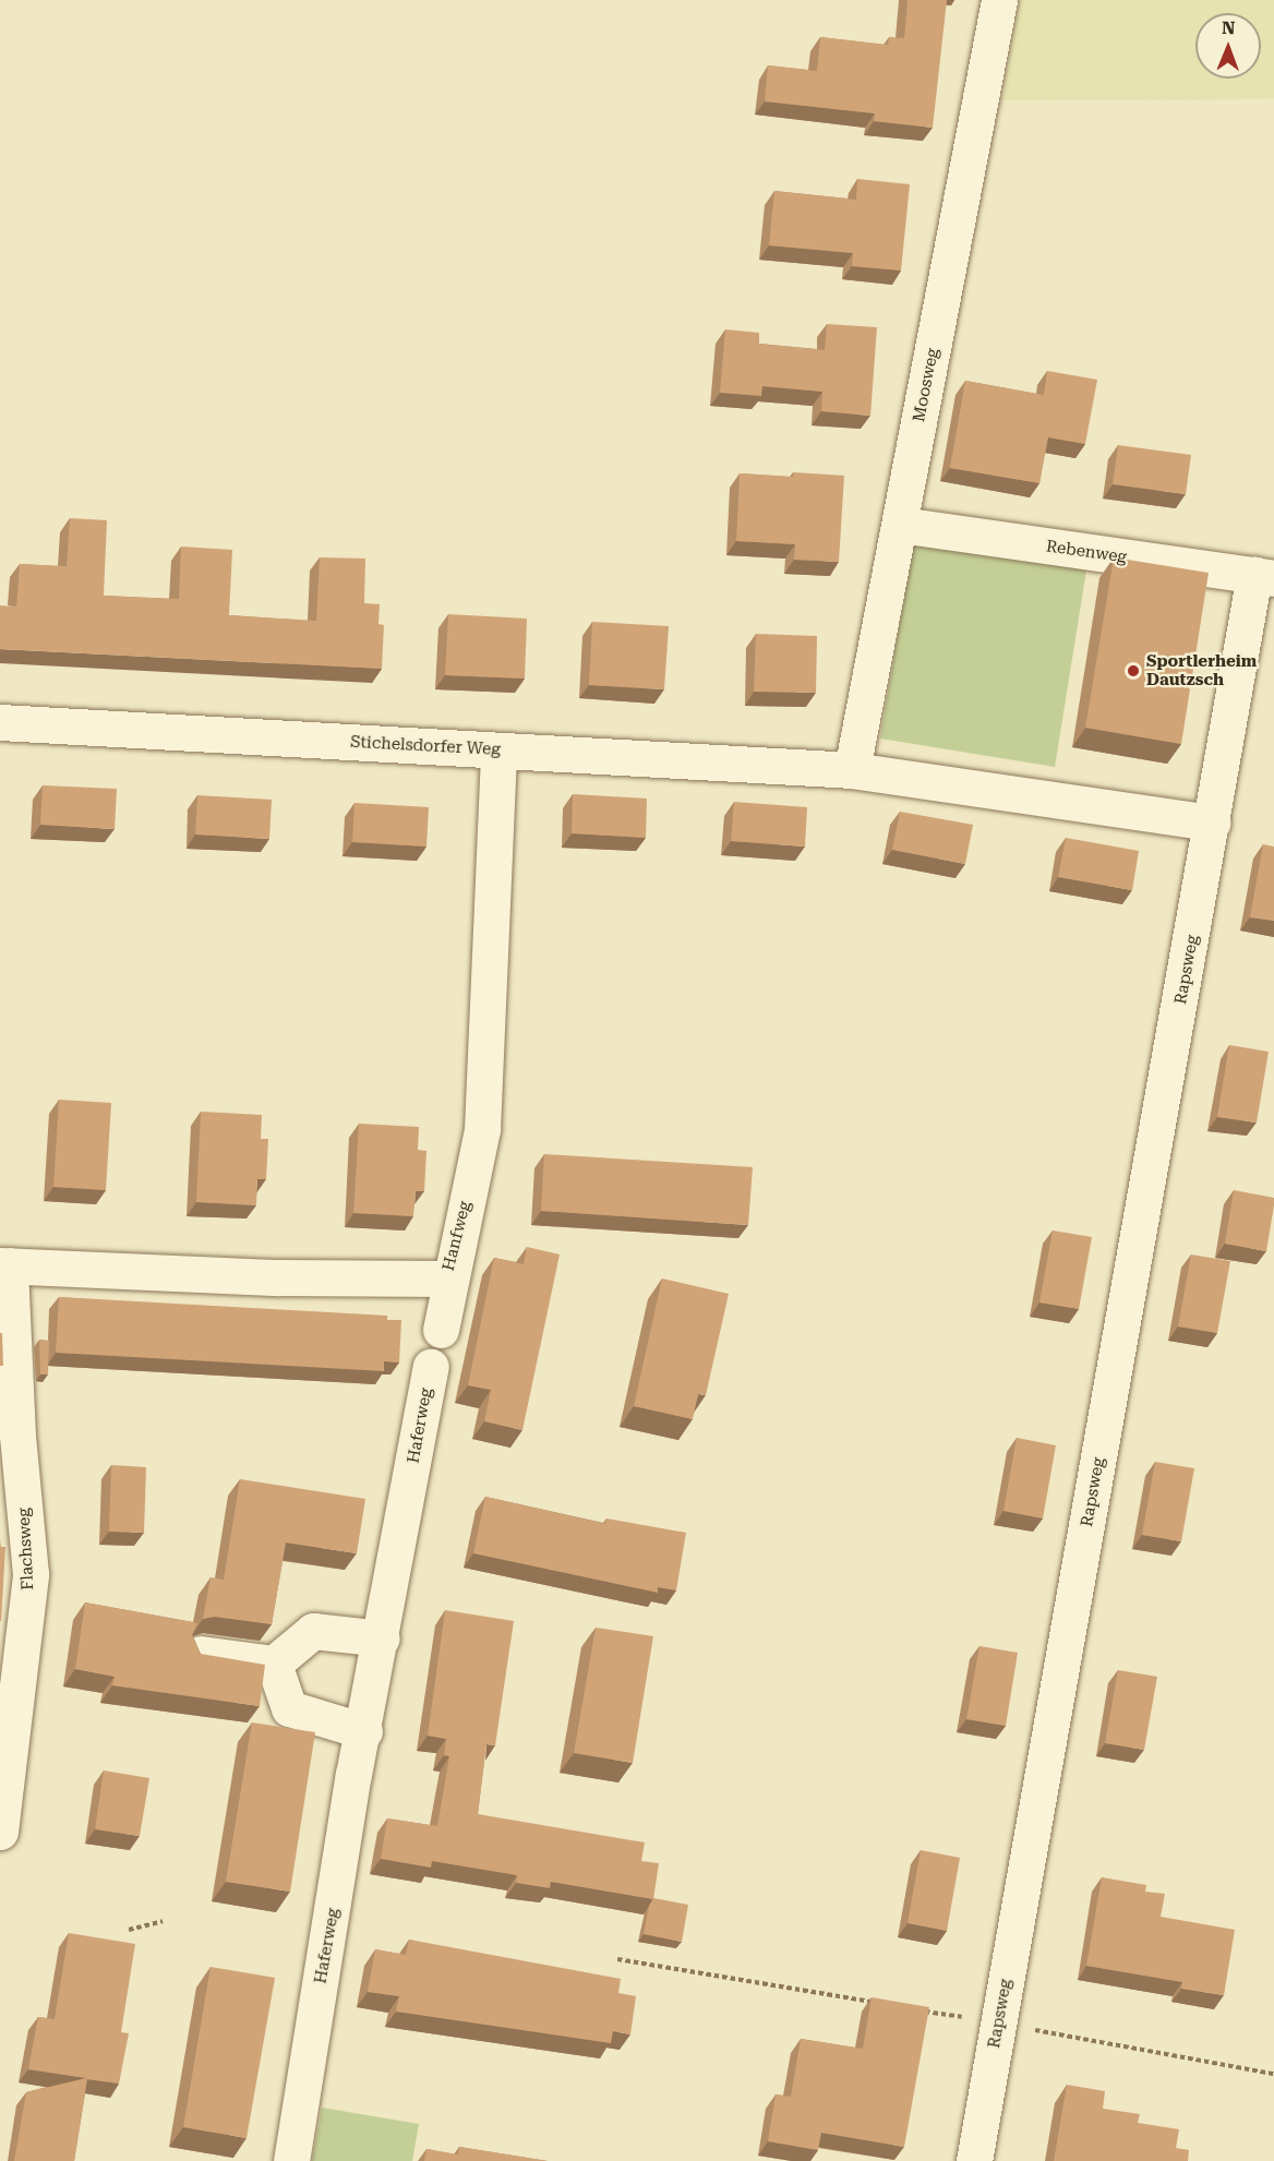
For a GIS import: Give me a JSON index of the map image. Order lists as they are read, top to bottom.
{
  "streets": {
    "street": [
      "Moosweg",
      "Rebenweg",
      "Stichelsdorfer Weg",
      "Rapsweg",
      "Hanfweg",
      "Haferweg",
      "Flachsweg"
    ]
  },
  "crossings": [
    ["Moosweg", "Rebenweg"],
    ["Moosweg", "Stichelsdorfer Weg"],
    ["Rebenweg", "Rapsweg"],
    ["Stichelsdorfer Weg", "Hanfweg"],
    ["Hanfweg", "Flachsweg"]
  ],
  "places": ["Sportlerheim Dautzsch"],
  "north": "top"
}
